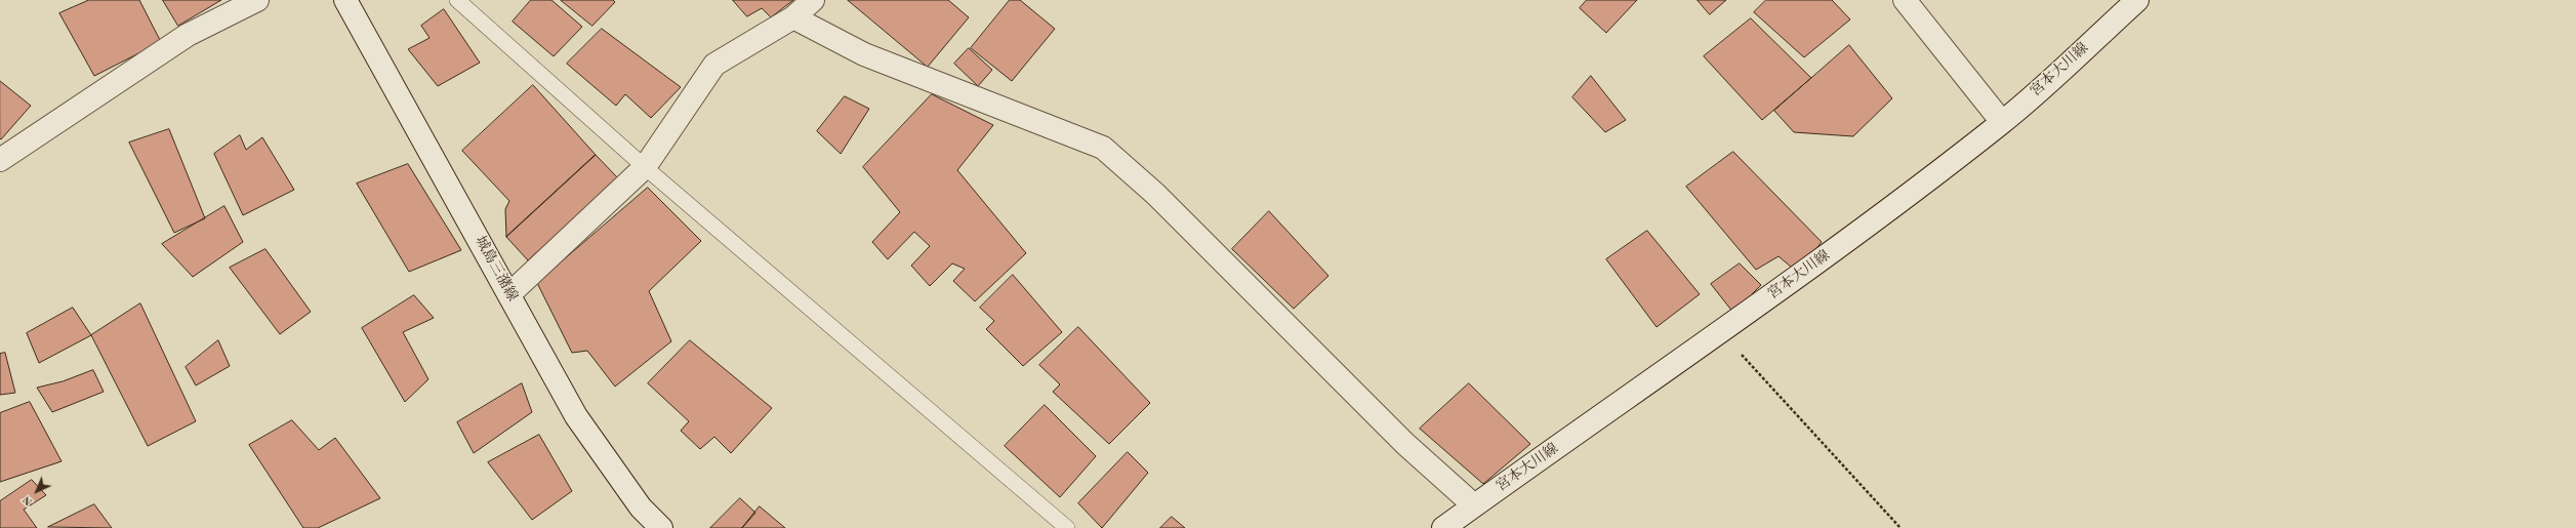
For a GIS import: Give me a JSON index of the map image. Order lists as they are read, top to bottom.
{
  "streets": {
    "street": ["宮本大川線", "城島三潴線"]
  },
  "north": "bottom left"
}
